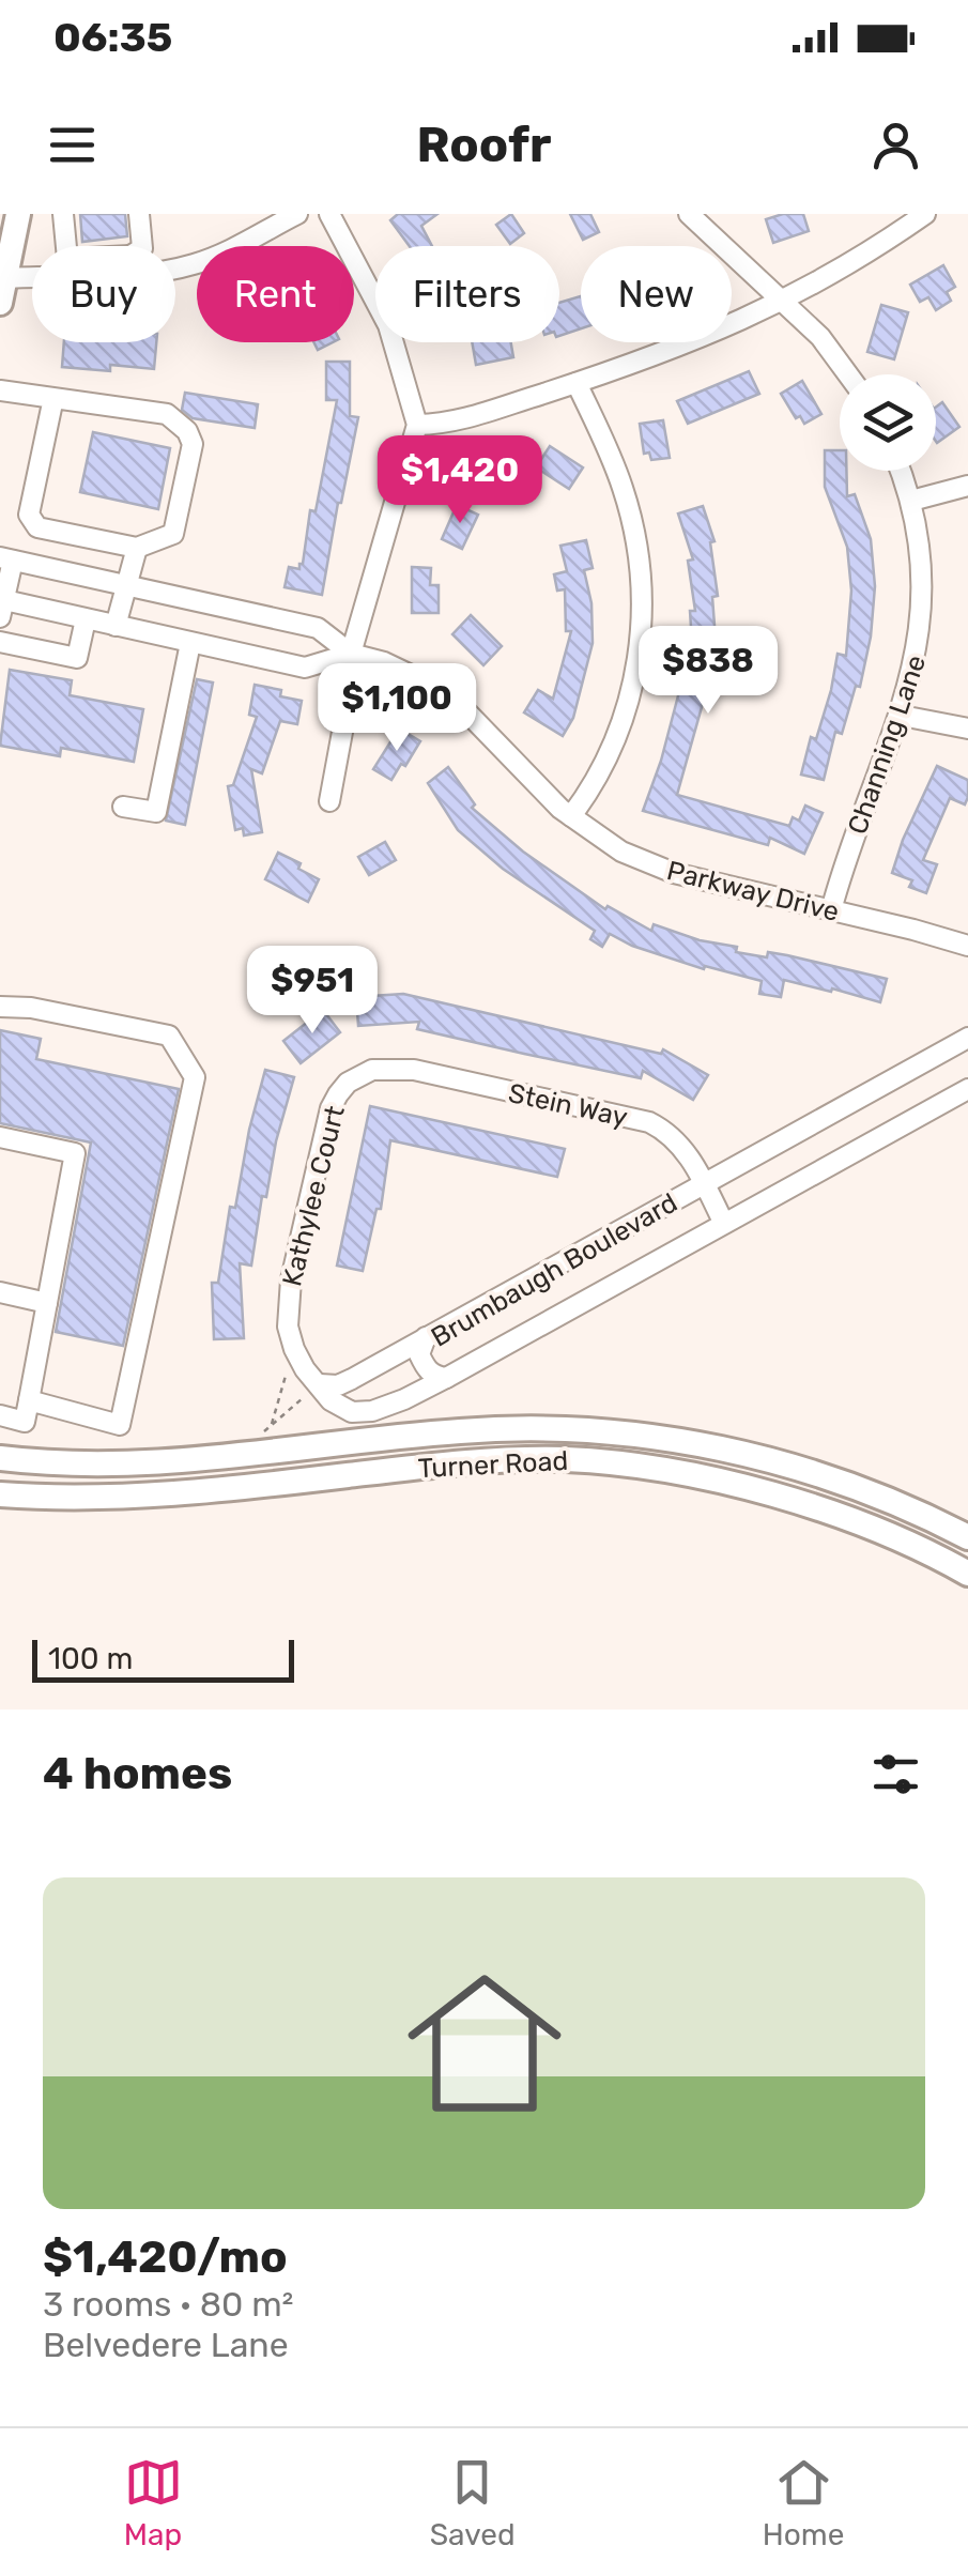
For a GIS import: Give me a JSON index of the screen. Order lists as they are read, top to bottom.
{
  "streets": {
    "main road": ["Turner Road"],
    "street": [
      "Channing Lane",
      "Parkway Drive",
      "Stein Way",
      "Kathylee Court",
      "Brumbaugh Boulevard"
    ]
  },
  "crossings": [
    ["Channing Lane", "Parkway Drive"],
    ["Stein Way", "Kathylee Court"],
    ["Stein Way", "Brumbaugh Boulevard"]
  ],
  "scale_bar": "100 m",
  "page": {
    "status": "06:35",
    "header": "Roofr",
    "chip": [
      "Buy",
      "Rent",
      "Filters",
      "New"
    ],
    "price": [
      "$1,420",
      "$838",
      "$1,100",
      "$951"
    ],
    "scale": "100 m",
    "heading": "4 homes",
    "list": [
      {
        "name": "$1,420/mo",
        "note": "3 rooms · 80 m² · Belvedere Lane"
      }
    ],
    "tabs": ["Map", "Saved", "Home"]
  }
}
